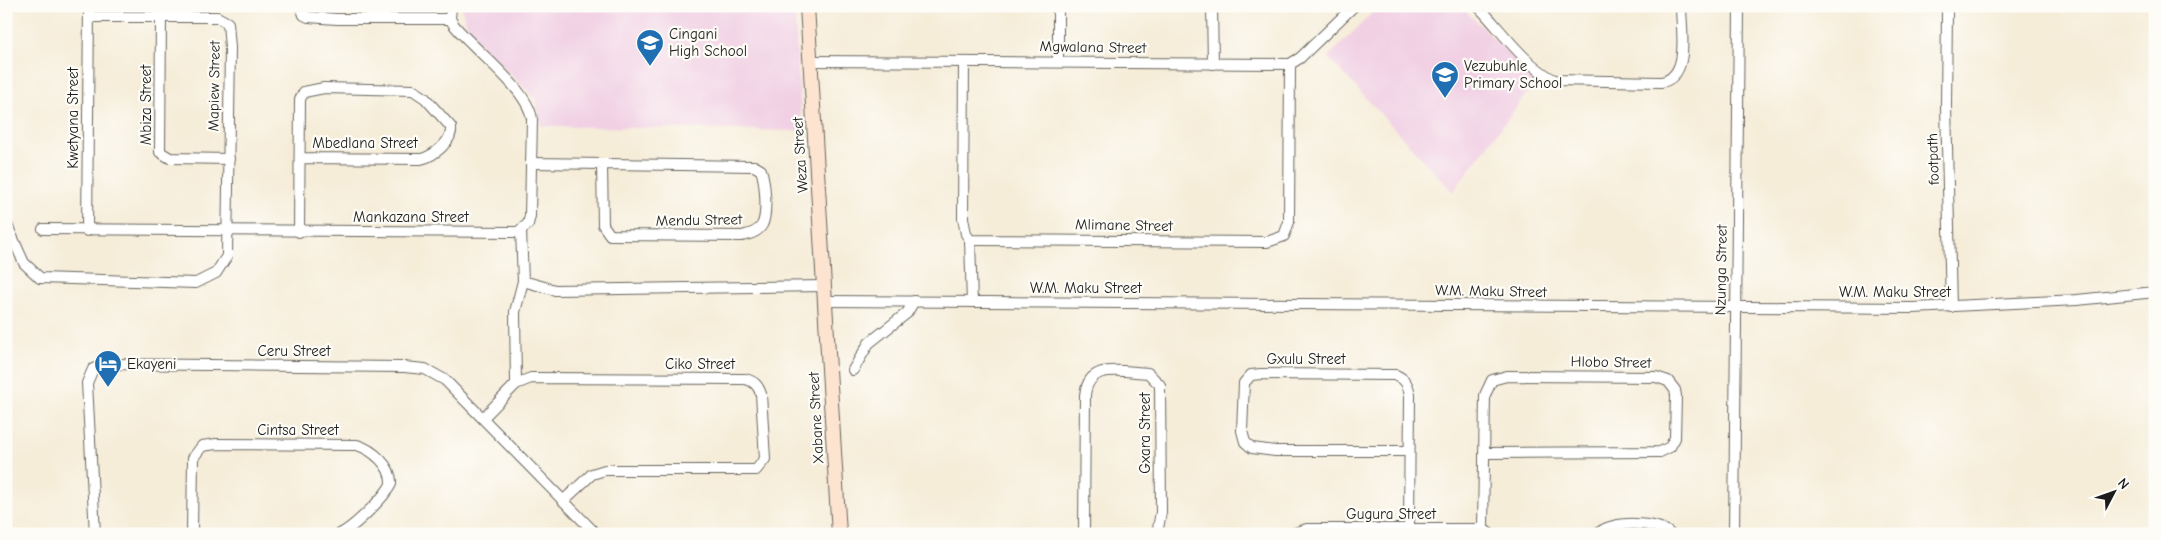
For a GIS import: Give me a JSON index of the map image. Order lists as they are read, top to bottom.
{
  "streets": {
    "street": [
      "Mgwalana Street",
      "Mapiew Street",
      "Mbiza Street",
      "Kwetyana Street",
      "Mbedlana Street",
      "Weza Street",
      "footpath",
      "Mankazana Street",
      "Mendu Street",
      "Mlimane Street",
      "Nzunga Street",
      "W.M. Maku Street",
      "Ceru Street",
      "Gxulu Street",
      "Hlobo Street",
      "Ciko Street",
      "Xabane Street",
      "Cintsa Street",
      "Gxara Street",
      "Gugura Street"
    ]
  },
  "crossings": [
    ["Mgwalana Street", "Weza Street"],
    ["Mgwalana Street", "Mlimane Street"],
    ["Mapiew Street", "Mbiza Street"],
    ["Mapiew Street", "Kwetyana Street"],
    ["Mapiew Street", "Mankazana Street"],
    ["Kwetyana Street", "Mankazana Street"],
    ["Mbedlana Street", "Mankazana Street"],
    ["Weza Street", "W.M. Maku Street"],
    ["Weza Street", "Xabane Street"],
    ["footpath", "W.M. Maku Street"],
    ["Nzunga Street", "W.M. Maku Street"],
    ["W.M. Maku Street", "Xabane Street"],
    ["Ceru Street", "Ciko Street"],
    ["Gxulu Street", "Gugura Street"],
    ["Hlobo Street", "Gugura Street"]
  ],
  "places": {
    "school or university": ["Cingani High School", "Vezubuhle Primary School"],
    "hotel": ["Ekayeni"]
  },
  "north": "top right"
}
